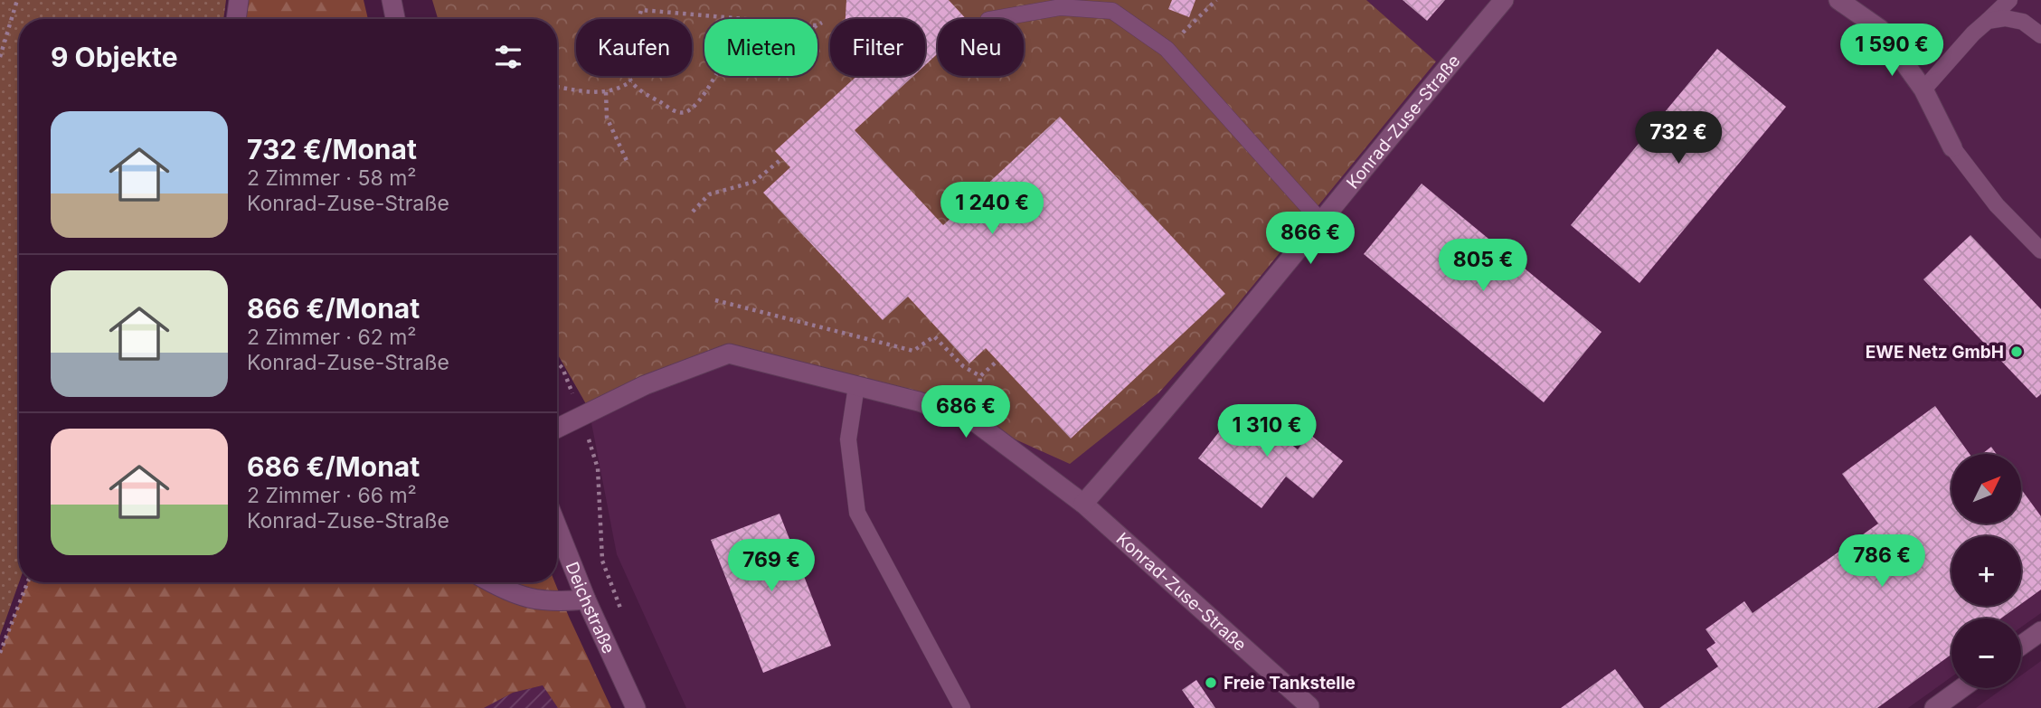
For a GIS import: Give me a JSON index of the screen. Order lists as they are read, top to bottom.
{
  "streets": {
    "street": ["Konrad-Zuse-Straße", "Deichstraße"]
  },
  "places": ["EWE Netz GmbH", "Freie Tankstelle"],
  "north": "top right",
  "page": {
    "chip": [
      "Kaufen",
      "Mieten",
      "Filter",
      "Neu"
    ],
    "heading": "9 Objekte",
    "price": [
      "1 590 €",
      "732 €",
      "1 240 €",
      "866 €",
      "805 €",
      "686 €",
      "1 310 €",
      "786 €",
      "769 €"
    ],
    "list": [
      {
        "name": "732 €/Monat",
        "note": "2 Zimmer · 58 m² · Konrad-Zuse-Straße"
      },
      {
        "name": "866 €/Monat",
        "note": "2 Zimmer · 62 m² · Konrad-Zuse-Straße"
      },
      {
        "name": "686 €/Monat",
        "note": "2 Zimmer · 66 m² · Konrad-Zuse-Straße"
      }
    ],
    "map_buttons": ["+", "−"]
  }
}
